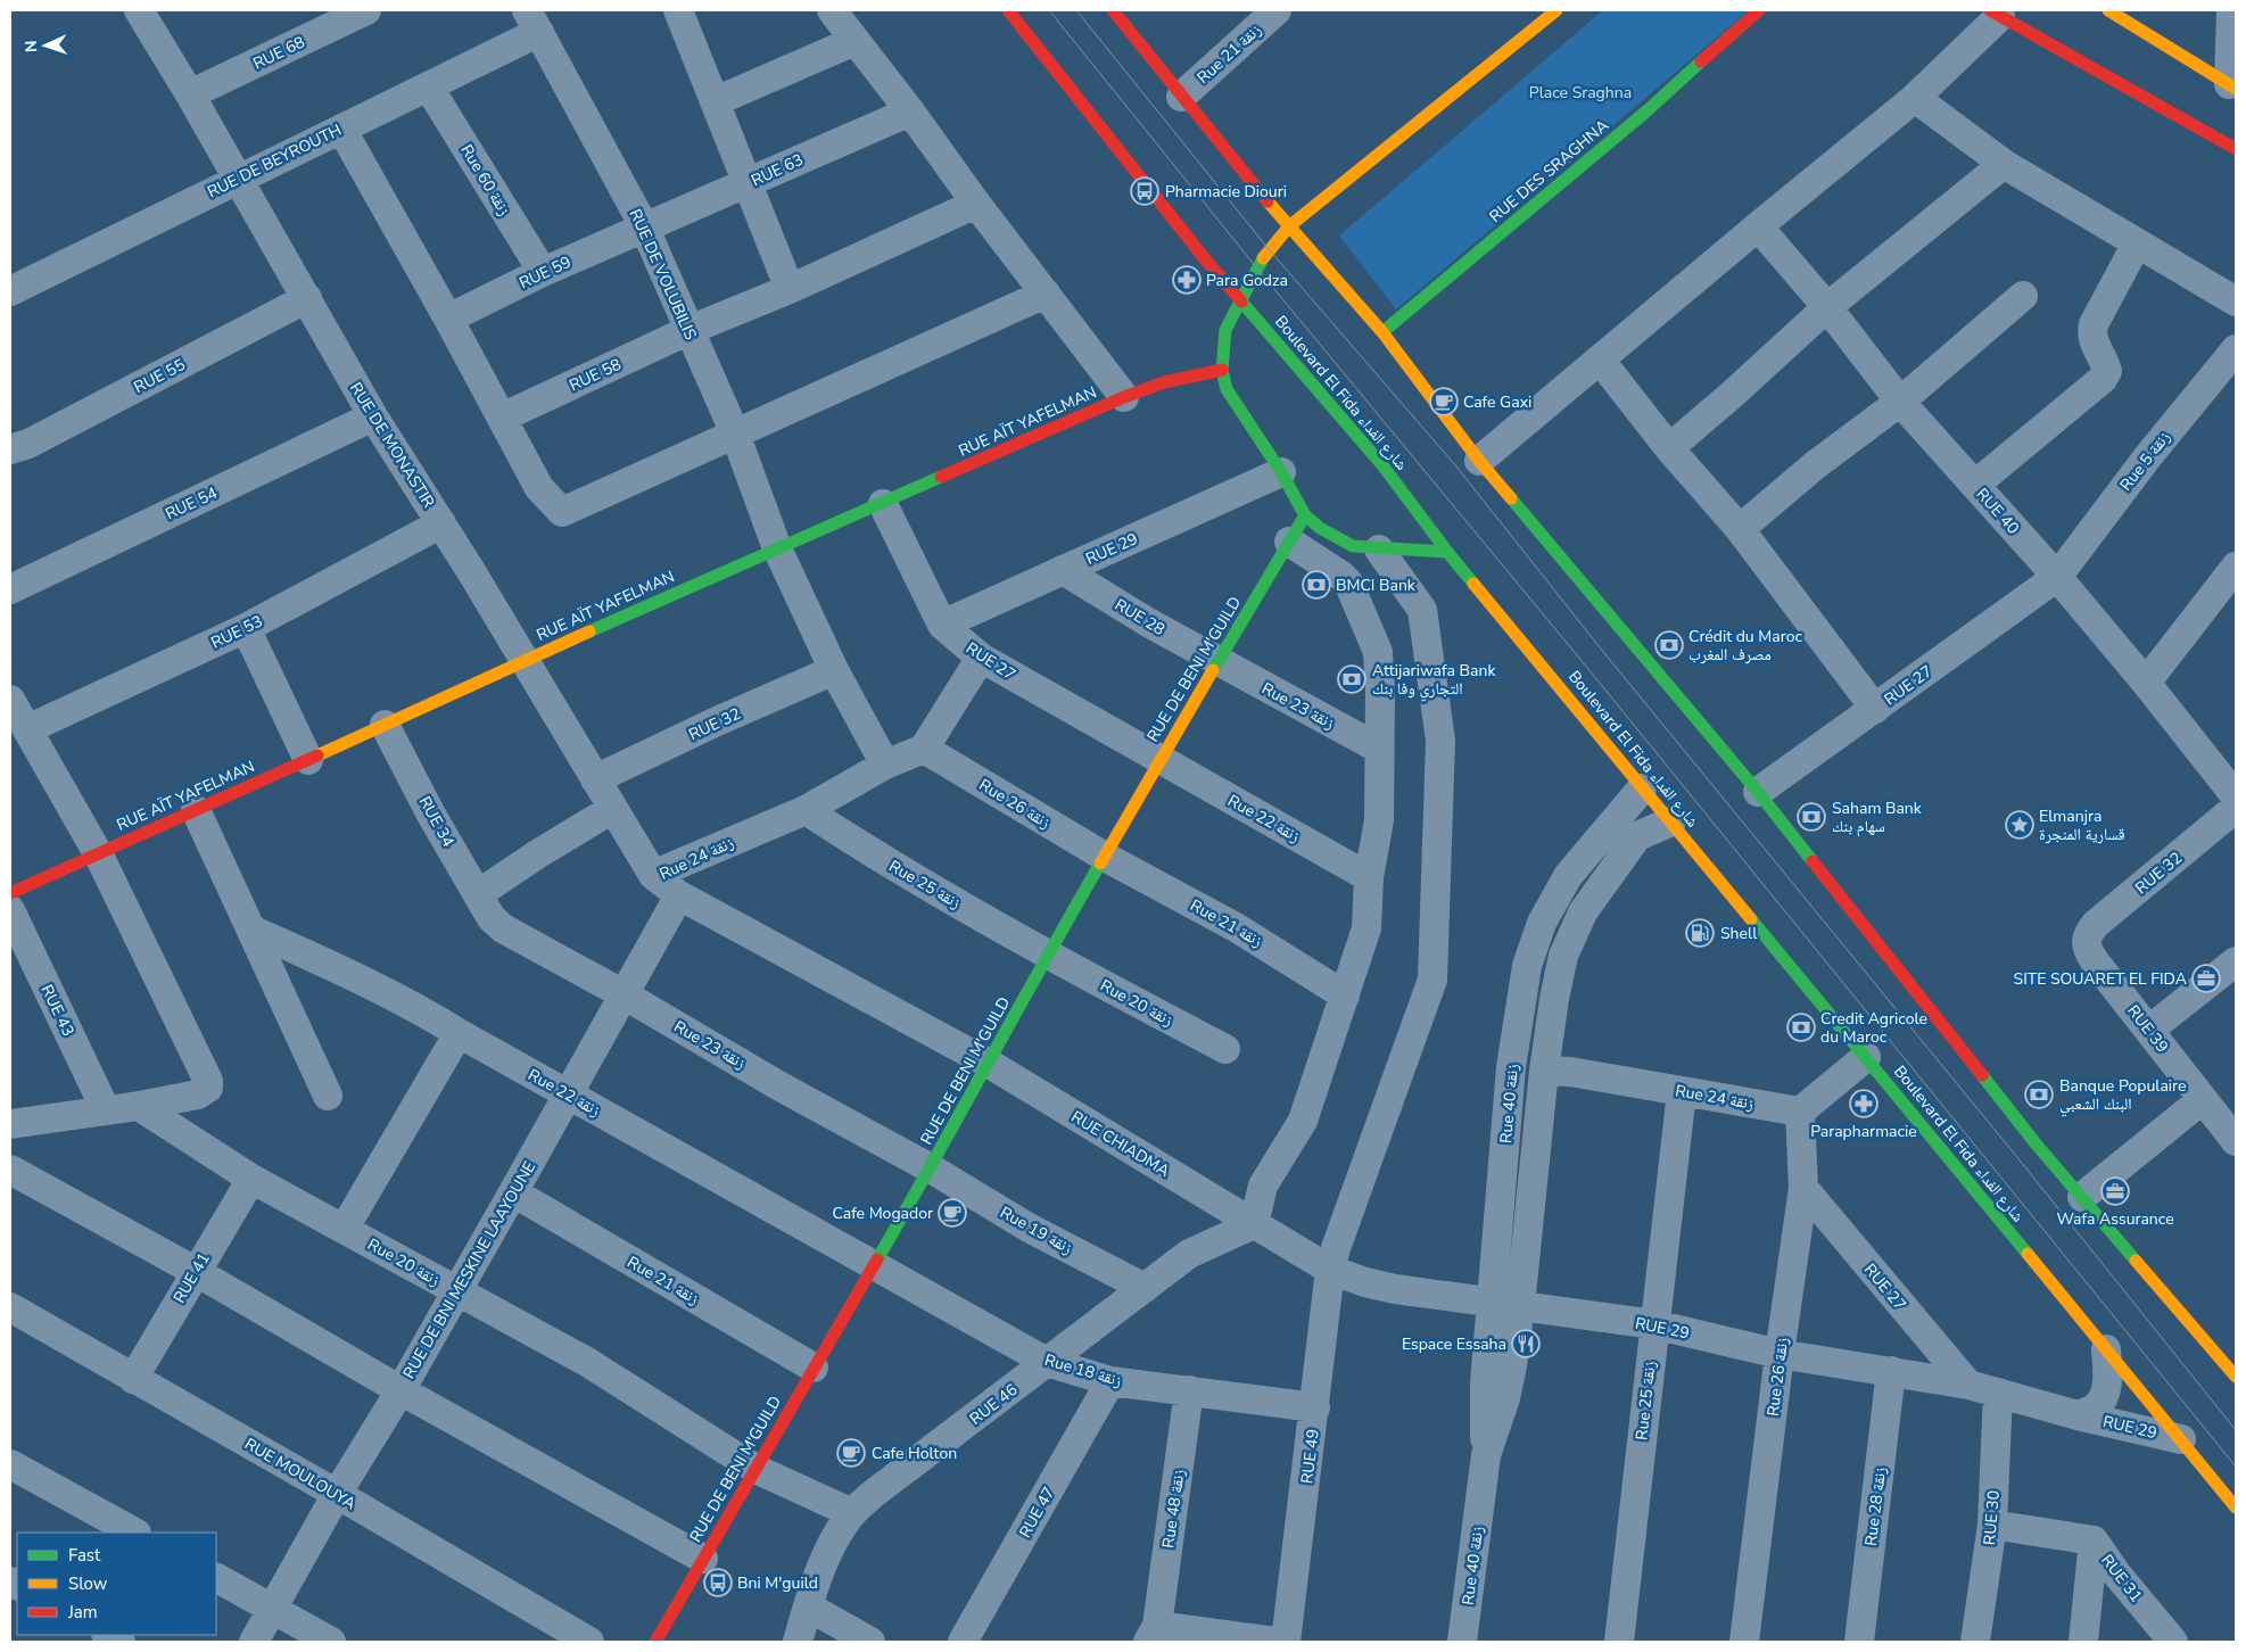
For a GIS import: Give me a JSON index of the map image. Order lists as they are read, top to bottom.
{
  "streets": {
    "street": [
      "RUE 68",
      "Rue 21 زنقة",
      "RUE DE BEYROUTH",
      "RUE 63",
      "RUE DES SRAGHNA",
      "Rue 60 زنقة",
      "RUE 59",
      "RUE DE VOLUBILIS",
      "RUE 58",
      "RUE 55",
      "Boulevard El Fida شارع الفداء",
      "RUE AÏT YAFELMAN",
      "RUE DE MONASTIR",
      "Rue 5 زنقة",
      "RUE 54",
      "RUE 40",
      "RUE 29",
      "RUE 28",
      "RUE 53",
      "RUE 27",
      "RUE DE BENI M'GUILD",
      "Rue 23 زنقة",
      "RUE 32",
      "Rue 26 زنقة",
      "Rue 22 زنقة",
      "RUE 34",
      "Rue 24 زنقة",
      "Rue 25 زنقة",
      "Rue 20 زنقة",
      "RUE 43",
      "RUE 39",
      "Rue 40 زنقة",
      "RUE CHIADMA",
      "Rue 19 زنقة",
      "RUE DE BNI MESKINE LAAYOUNE",
      "RUE 41",
      "Rue 18 زنقة",
      "RUE 46",
      "RUE 49",
      "RUE MOULOUYA",
      "Rue 28 زنقة",
      "Rue 48 زنقة",
      "RUE 47",
      "RUE 30",
      "RUE 31"
    ]
  },
  "crossings": [
    ["RUE 68", "RUE DE MONASTIR"],
    ["Rue 21 زنقة", "RUE DE BENI M'GUILD"],
    ["Rue 21 زنقة", "Rue 26 زنقة"],
    ["Rue 21 زنقة", "RUE DE BNI MESKINE LAAYOUNE"],
    ["RUE DE BEYROUTH", "Rue 60 زنقة"],
    ["RUE DE BEYROUTH", "RUE DE VOLUBILIS"],
    ["RUE DE BEYROUTH", "RUE DE MONASTIR"],
    ["RUE 63", "RUE 59"],
    ["RUE 63", "RUE DE VOLUBILIS"],
    ["Rue 60 زنقة", "RUE 59"],
    ["RUE 59", "RUE DE VOLUBILIS"],
    ["RUE DE VOLUBILIS", "RUE 58"],
    ["RUE DE VOLUBILIS", "RUE AÏT YAFELMAN"],
    ["RUE DE VOLUBILIS", "RUE 32"],
    ["RUE DE VOLUBILIS", "Rue 24 زنقة"],
    ["RUE 55", "RUE DE MONASTIR"],
    ["Boulevard El Fida شارع الفداء", "RUE 29"],
    ["Boulevard El Fida شارع الفداء", "Rue 40 زنقة"],
    ["RUE AÏT YAFELMAN", "RUE DE MONASTIR"],
    ["RUE AÏT YAFELMAN", "RUE 27"],
    ["RUE AÏT YAFELMAN", "RUE 34"],
    ["RUE DE MONASTIR", "RUE 54"],
    ["RUE DE MONASTIR", "RUE 53"],
    ["RUE DE MONASTIR", "RUE 32"],
    ["RUE DE MONASTIR", "Rue 24 زنقة"],
    ["Rue 5 زنقة", "RUE 40"],
    ["Rue 5 زنقة", "RUE 27"],
    ["RUE 40", "RUE 27"],
    ["RUE 29", "RUE 28"],
    ["RUE 29", "RUE 27"],
    ["RUE 29", "Rue 26 زنقة"],
    ["RUE 29", "Rue 25 زنقة"],
    ["RUE 29", "Rue 40 زنقة"],
    ["RUE 29", "RUE CHIADMA"],
    ["RUE 29", "RUE 46"],
    ["RUE 29", "RUE 49"],
    ["RUE 29", "Rue 28 زنقة"],
    ["RUE 29", "RUE 30"],
    ["RUE 28", "RUE DE BENI M'GUILD"],
    ["RUE 28", "Rue 23 زنقة"],
    ["RUE 27", "RUE DE BENI M'GUILD"],
    ["RUE 27", "Rue 26 زنقة"],
    ["RUE 27", "Rue 22 زنقة"],
    ["RUE DE BENI M'GUILD", "Rue 23 زنقة"],
    ["RUE DE BENI M'GUILD", "Rue 26 زنقة"],
    ["RUE DE BENI M'GUILD", "Rue 22 زنقة"],
    ["RUE DE BENI M'GUILD", "Rue 24 زنقة"],
    ["RUE DE BENI M'GUILD", "Rue 25 زنقة"],
    ["RUE DE BENI M'GUILD", "Rue 20 زنقة"],
    ["RUE DE BENI M'GUILD", "RUE CHIADMA"],
    ["RUE DE BENI M'GUILD", "Rue 19 زنقة"],
    ["RUE DE BENI M'GUILD", "Rue 18 زنقة"],
    ["Rue 23 زنقة", "RUE 34"],
    ["Rue 23 زنقة", "Rue 19 زنقة"],
    ["Rue 23 زنقة", "RUE DE BNI MESKINE LAAYOUNE"],
    ["RUE 32", "RUE 39"],
    ["Rue 26 زنقة", "Rue 24 زنقة"],
    ["Rue 22 زنقة", "RUE DE BNI MESKINE LAAYOUNE"],
    ["Rue 22 زنقة", "Rue 18 زنقة"],
    ["Rue 24 زنقة", "Rue 25 زنقة"],
    ["Rue 24 زنقة", "Rue 40 زنقة"],
    ["Rue 24 زنقة", "RUE CHIADMA"],
    ["Rue 24 زنقة", "RUE DE BNI MESKINE LAAYOUNE"],
    ["Rue 25 زنقة", "Rue 20 زنقة"],
    ["Rue 20 زنقة", "RUE DE BNI MESKINE LAAYOUNE"],
    ["Rue 20 زنقة", "RUE 41"],
    ["Rue 20 زنقة", "RUE 46"],
    ["RUE CHIADMA", "RUE 46"],
    ["Rue 19 زنقة", "RUE 46"],
    ["RUE DE BNI MESKINE LAAYOUNE", "RUE MOULOUYA"],
    ["RUE 41", "RUE MOULOUYA"],
    ["Rue 18 زنقة", "RUE 46"],
    ["Rue 18 زنقة", "RUE 49"],
    ["Rue 18 زنقة", "Rue 48 زنقة"],
    ["Rue 18 زنقة", "RUE 47"],
    ["RUE 30", "RUE 31"]
  ],
  "parks": ["Place Sraghna"],
  "places": {
    "bus stop": ["Pharmacie Diouri", "Bni M'guild"],
    "pharmacy": ["Para Godza", "Parapharmacie"],
    "cafe": ["Cafe Gaxi", "Cafe Mogador", "Cafe Holton"],
    "bank": [
      "BMCI Bank",
      "Crédit du Maroc مصرف المغرب",
      "Attijariwafa Bank التجاري وفا بنك",
      "Saham Bank سهام بنك",
      "Credit Agricole du Maroc",
      "Banque Populaire البنك الشعبي"
    ],
    "place": ["Elmanjra قسارية المنجرة"],
    "fuel station": ["Shell"],
    "office": ["SITE SOUARET EL FIDA", "Wafa Assurance"],
    "restaurant": ["Espace Essaha"]
  },
  "legend": ["Fast", "Slow", "Jam"],
  "north": "left"
}
